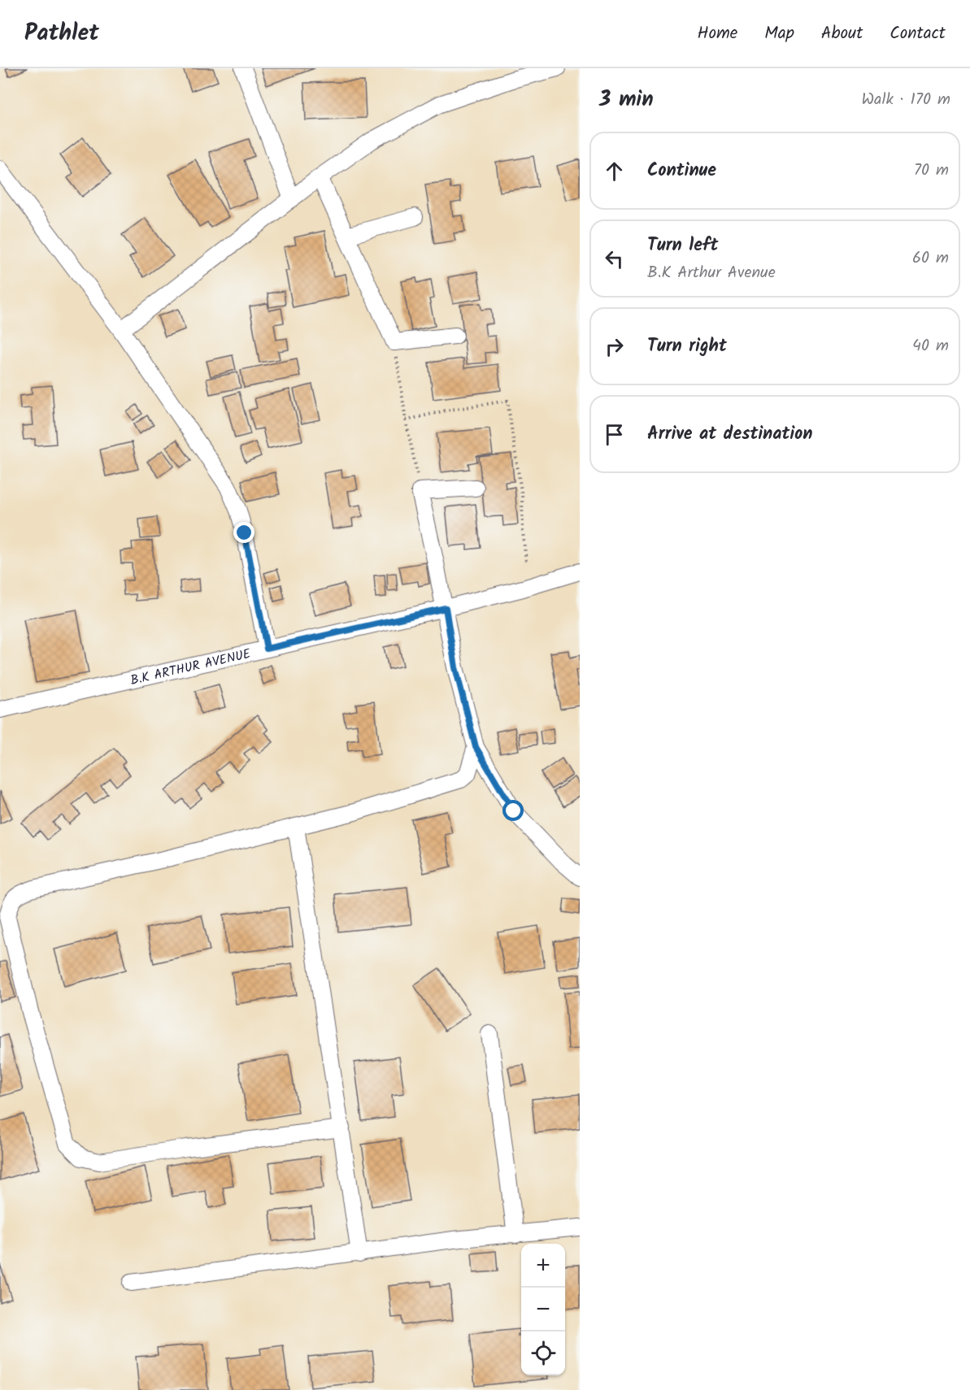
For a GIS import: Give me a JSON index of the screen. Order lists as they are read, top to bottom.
{
  "streets": {
    "street": ["B.K ARTHUR AVENUE"]
  },
  "page": {
    "header": "Pathlet",
    "nav": [
      "Home",
      "Map",
      "About",
      "Contact"
    ],
    "heading": ["3 min", "Walk · 170 m"],
    "list": [
      ["Continue", "70 m"],
      ["Turn left", "B.K Arthur Avenue", "60 m"],
      ["Turn right", "40 m"],
      "Arrive at destination"
    ],
    "map_buttons": ["+", "−"]
  }
}
